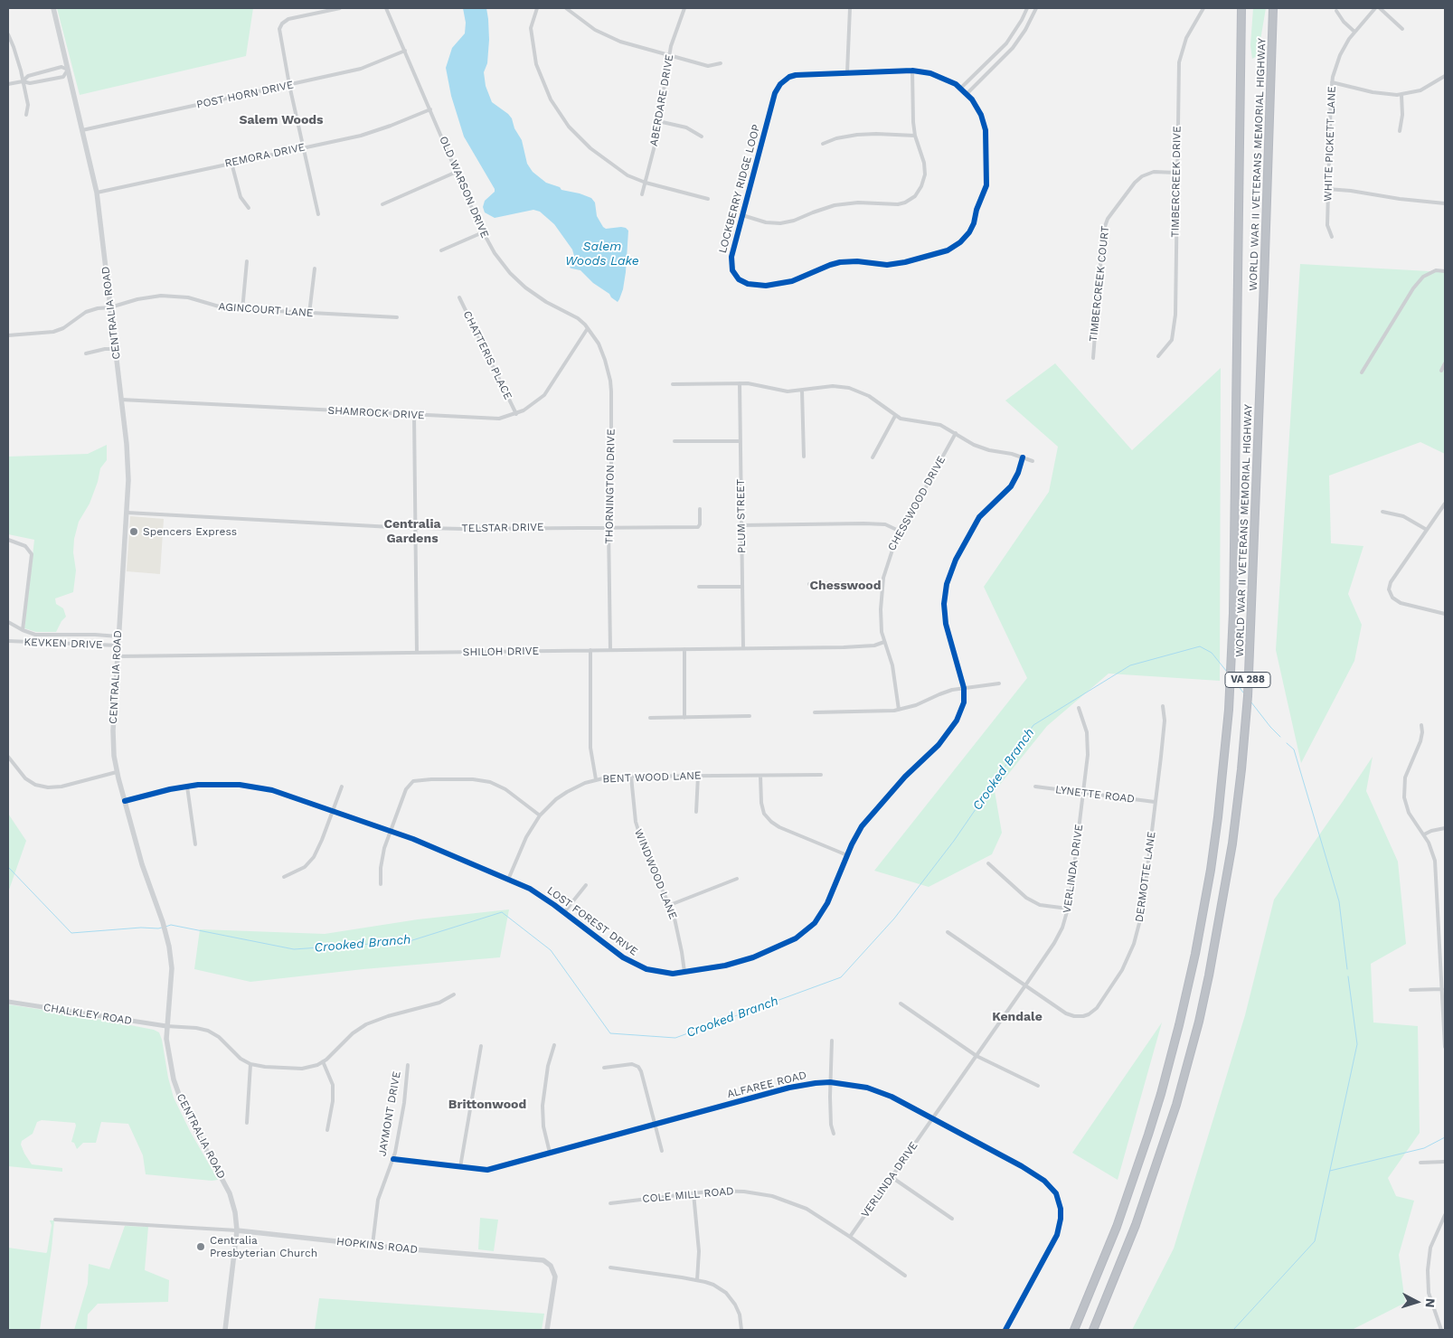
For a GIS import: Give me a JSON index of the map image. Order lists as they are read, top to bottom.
{
  "streets": {
    "highway": ["WORLD WAR II VETERANS MEMORIAL HIGHWAY", "VA 288"],
    "main road": ["CENTRALIA ROAD", "HOPKINS ROAD"],
    "street": [
      "POST HORN DRIVE",
      "ABERDARE DRIVE",
      "WHITE PICKETT LANE",
      "REMORA DRIVE",
      "TIMBERCREEK DRIVE",
      "OLD WARSON DRIVE",
      "LOCKBERRY RIDGE LOOP",
      "TIMBERCREEK COURT",
      "AGINCOURT LANE",
      "CHATTERIS PLACE",
      "SHAMROCK DRIVE",
      "THORNINGTON DRIVE",
      "CHESSWOOD DRIVE",
      "PLUM STREET",
      "TELSTAR DRIVE",
      "KEVKEN DRIVE",
      "SHILOH DRIVE",
      "BENT WOOD LANE",
      "LYNETTE ROAD",
      "VERLINDA DRIVE",
      "WINDWOOD LANE",
      "DERMOTTE LANE",
      "LOST FOREST DRIVE",
      "CHALKLEY ROAD",
      "ALFAREE ROAD",
      "JAYMONT DRIVE",
      "COLE MILL ROAD"
    ]
  },
  "crossings": [
    ["POST HORN DRIVE", "OLD WARSON DRIVE"],
    ["POST HORN DRIVE", "CENTRALIA ROAD"],
    ["REMORA DRIVE", "OLD WARSON DRIVE"],
    ["REMORA DRIVE", "CENTRALIA ROAD"],
    ["TIMBERCREEK DRIVE", "TIMBERCREEK COURT"],
    ["OLD WARSON DRIVE", "SHAMROCK DRIVE"],
    ["OLD WARSON DRIVE", "THORNINGTON DRIVE"],
    ["AGINCOURT LANE", "CENTRALIA ROAD"],
    ["CENTRALIA ROAD", "SHAMROCK DRIVE"],
    ["CENTRALIA ROAD", "TELSTAR DRIVE"],
    ["CENTRALIA ROAD", "KEVKEN DRIVE"],
    ["CENTRALIA ROAD", "SHILOH DRIVE"],
    ["CENTRALIA ROAD", "LOST FOREST DRIVE"],
    ["CENTRALIA ROAD", "CHALKLEY ROAD"],
    ["CENTRALIA ROAD", "HOPKINS ROAD"],
    ["CHATTERIS PLACE", "SHAMROCK DRIVE"],
    ["SHAMROCK DRIVE", "THORNINGTON DRIVE"],
    ["THORNINGTON DRIVE", "TELSTAR DRIVE"],
    ["THORNINGTON DRIVE", "SHILOH DRIVE"],
    ["CHESSWOOD DRIVE", "SHILOH DRIVE"],
    ["PLUM STREET", "SHILOH DRIVE"],
    ["BENT WOOD LANE", "WINDWOOD LANE"],
    ["BENT WOOD LANE", "LOST FOREST DRIVE"],
    ["LYNETTE ROAD", "VERLINDA DRIVE"],
    ["LYNETTE ROAD", "DERMOTTE LANE"],
    ["VERLINDA DRIVE", "DERMOTTE LANE"],
    ["VERLINDA DRIVE", "ALFAREE ROAD"],
    ["VERLINDA DRIVE", "COLE MILL ROAD"],
    ["WINDWOOD LANE", "LOST FOREST DRIVE"],
    ["ALFAREE ROAD", "JAYMONT DRIVE"],
    ["JAYMONT DRIVE", "HOPKINS ROAD"]
  ],
  "districts": [
    "Salem Woods",
    "Centralia Gardens",
    "Chesswood",
    "Kendale",
    "Brittonwood"
  ],
  "water": ["Salem Woods Lake", "Crooked Branch"],
  "places": ["Spencers Express", "Centralia Presbyterian Church"],
  "north": "right"
}
